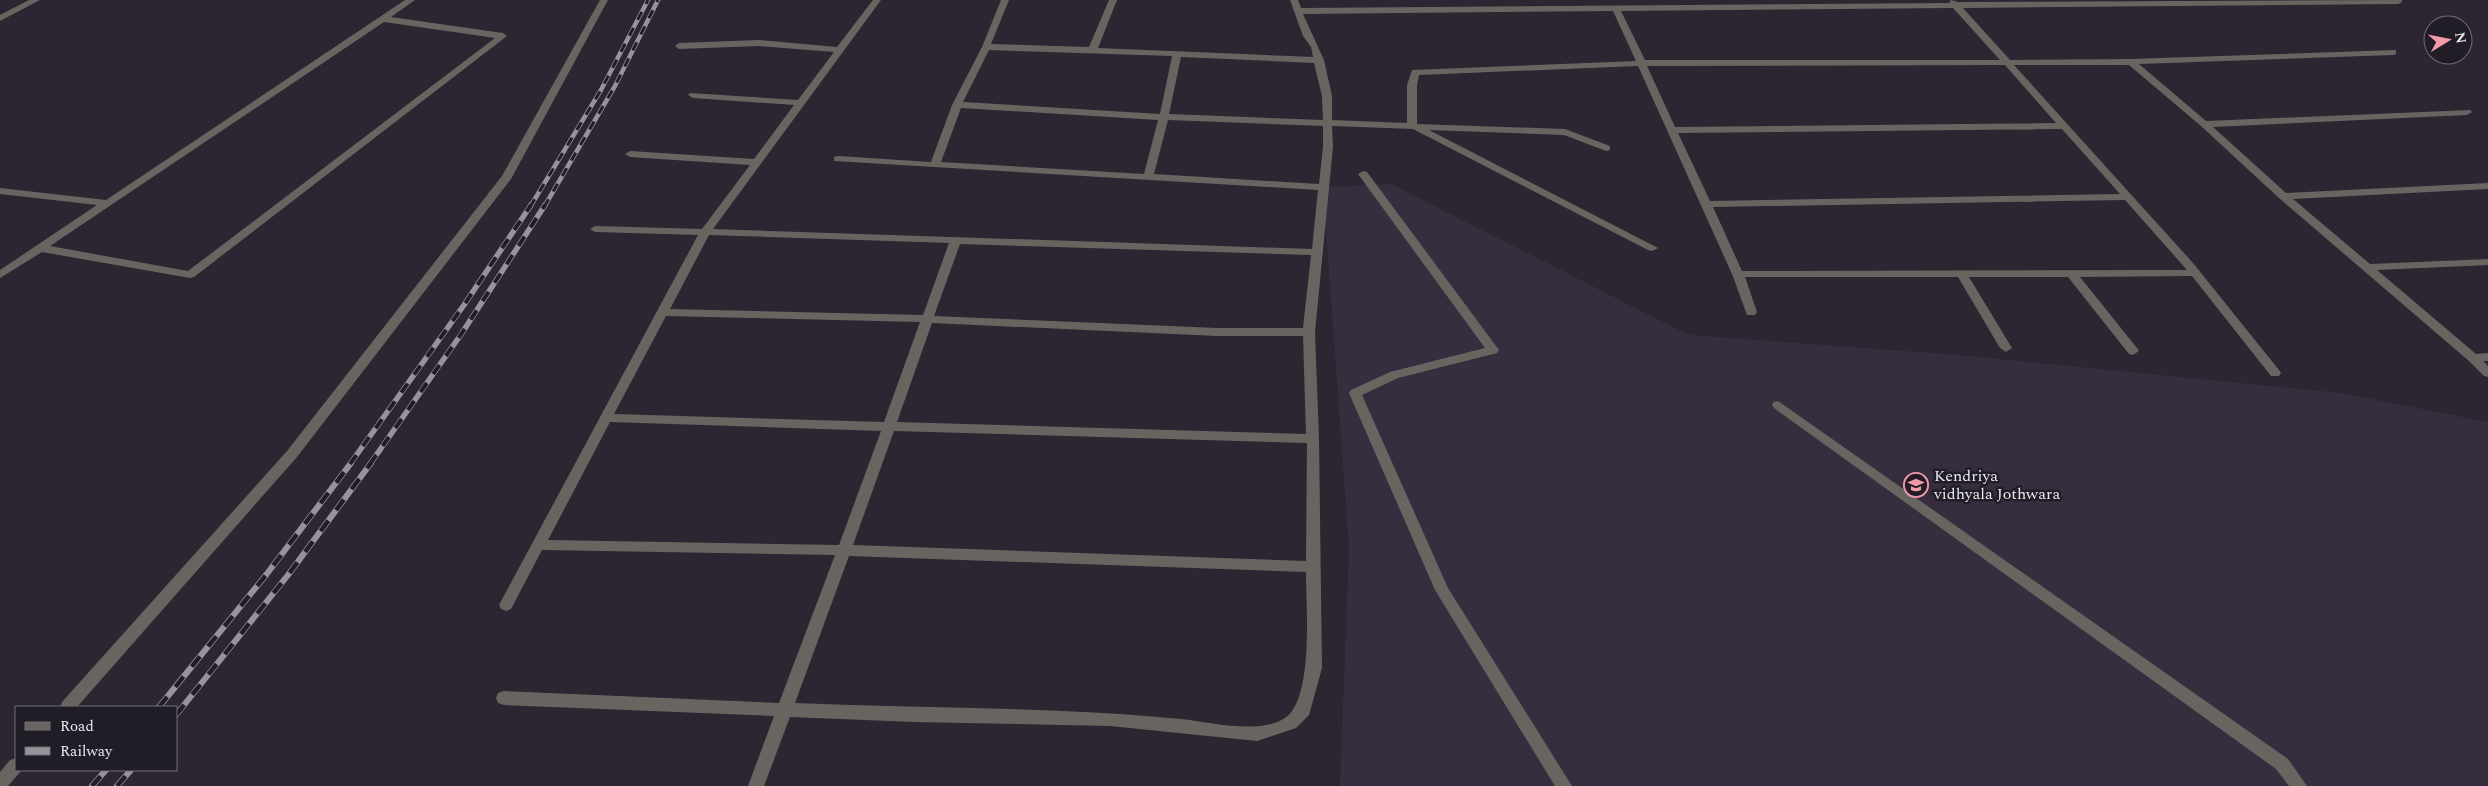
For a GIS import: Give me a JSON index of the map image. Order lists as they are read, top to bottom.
{
  "places": {
    "school or university": ["Kendriya vidhyala Jothwara"]
  },
  "legend": ["Road", "Railway"],
  "north": "right"
}
